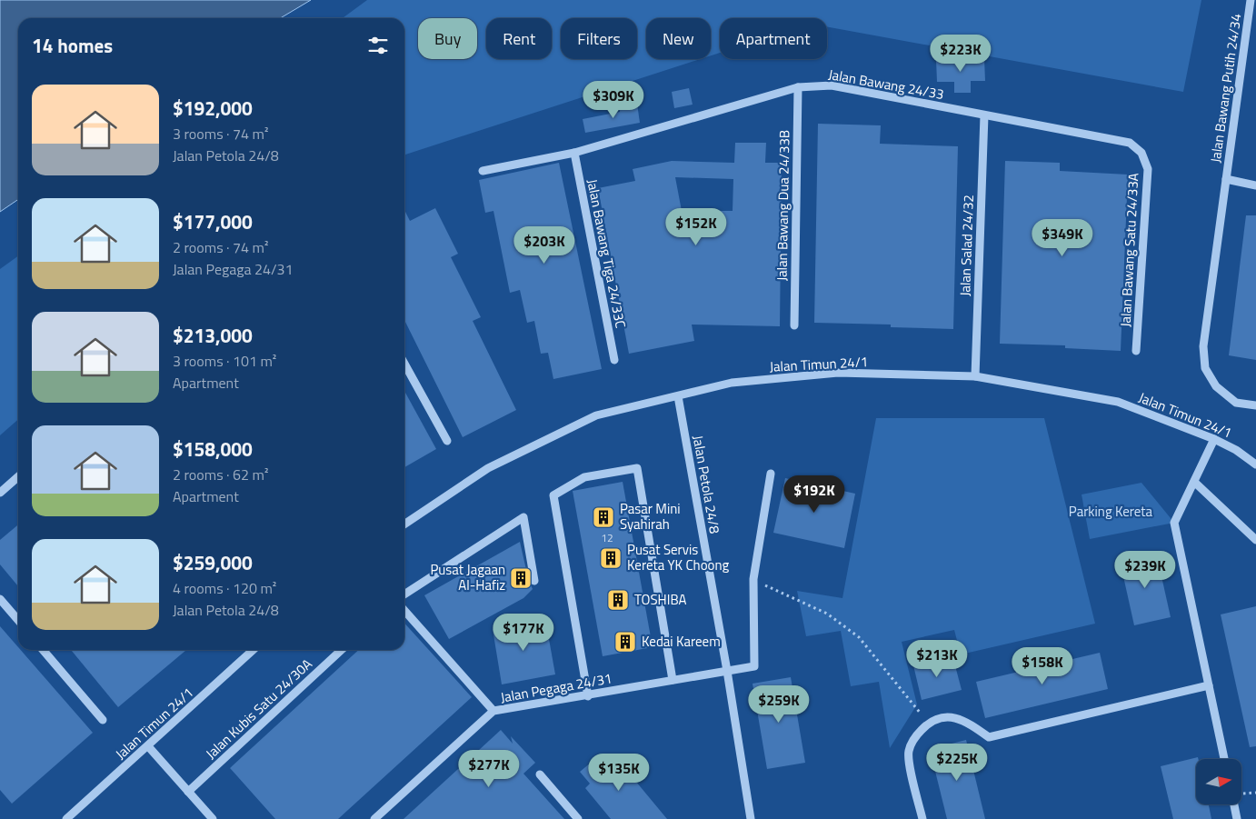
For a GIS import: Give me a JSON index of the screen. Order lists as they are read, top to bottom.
{
  "streets": {
    "street": [
      "Jalan Bawang 24/33",
      "Jalan Bawang Putih 24/34",
      "Jalan Bawang Dua 24/33B",
      "Jalan Salad 24/32",
      "Jalan Bawang Satu 24/33A",
      "Jalan Bawang Tiga 24/33C",
      "Jalan Timun 24/1",
      "Jalan Petola 24/8",
      "Jalan Pegaga 24/31",
      "Jalan Kubis Satu 24/30A"
    ]
  },
  "crossings": [
    ["Jalan Bawang 24/33", "Jalan Bawang Dua 24/33B"],
    ["Jalan Bawang 24/33", "Jalan Salad 24/32"],
    ["Jalan Bawang 24/33", "Jalan Bawang Satu 24/33A"],
    ["Jalan Bawang 24/33", "Jalan Bawang Tiga 24/33C"],
    ["Jalan Salad 24/32", "Jalan Timun 24/1"],
    ["Jalan Timun 24/1", "Jalan Petola 24/8"],
    ["Jalan Petola 24/8", "Jalan Pegaga 24/31"]
  ],
  "parks": ["Parking Kereta"],
  "places": {
    "building": [
      "Pasar Mini Syahirah",
      "Pusat Servis Kereta YK Choong",
      "Pusat Jagaan Al-Hafiz",
      "TOSHIBA",
      "Kedai Kareem"
    ]
  },
  "house_numbers": ["12"],
  "north": "right",
  "page": {
    "chip": [
      "Buy",
      "Rent",
      "Filters",
      "New",
      "Apartment"
    ],
    "heading": "14 homes",
    "price": [
      "$223K",
      "$309K",
      "$152K",
      "$349K",
      "$203K",
      "$192K",
      "$239K",
      "$177K",
      "$213K",
      "$158K",
      "$259K",
      "$225K",
      "$277K",
      "$135K"
    ],
    "list": [
      {
        "name": "$192,000",
        "note": "3 rooms · 74 m² · Jalan Petola 24/8"
      },
      {
        "name": "$177,000",
        "note": "2 rooms · 74 m² · Jalan Pegaga 24/31"
      },
      {
        "name": "$213,000",
        "note": "3 rooms · 101 m² · Apartment"
      },
      {
        "name": "$158,000",
        "note": "2 rooms · 62 m² · Apartment"
      },
      {
        "name": "$259,000",
        "note": "4 rooms · 120 m² · Jalan Petola 24/8"
      }
    ]
  }
}
